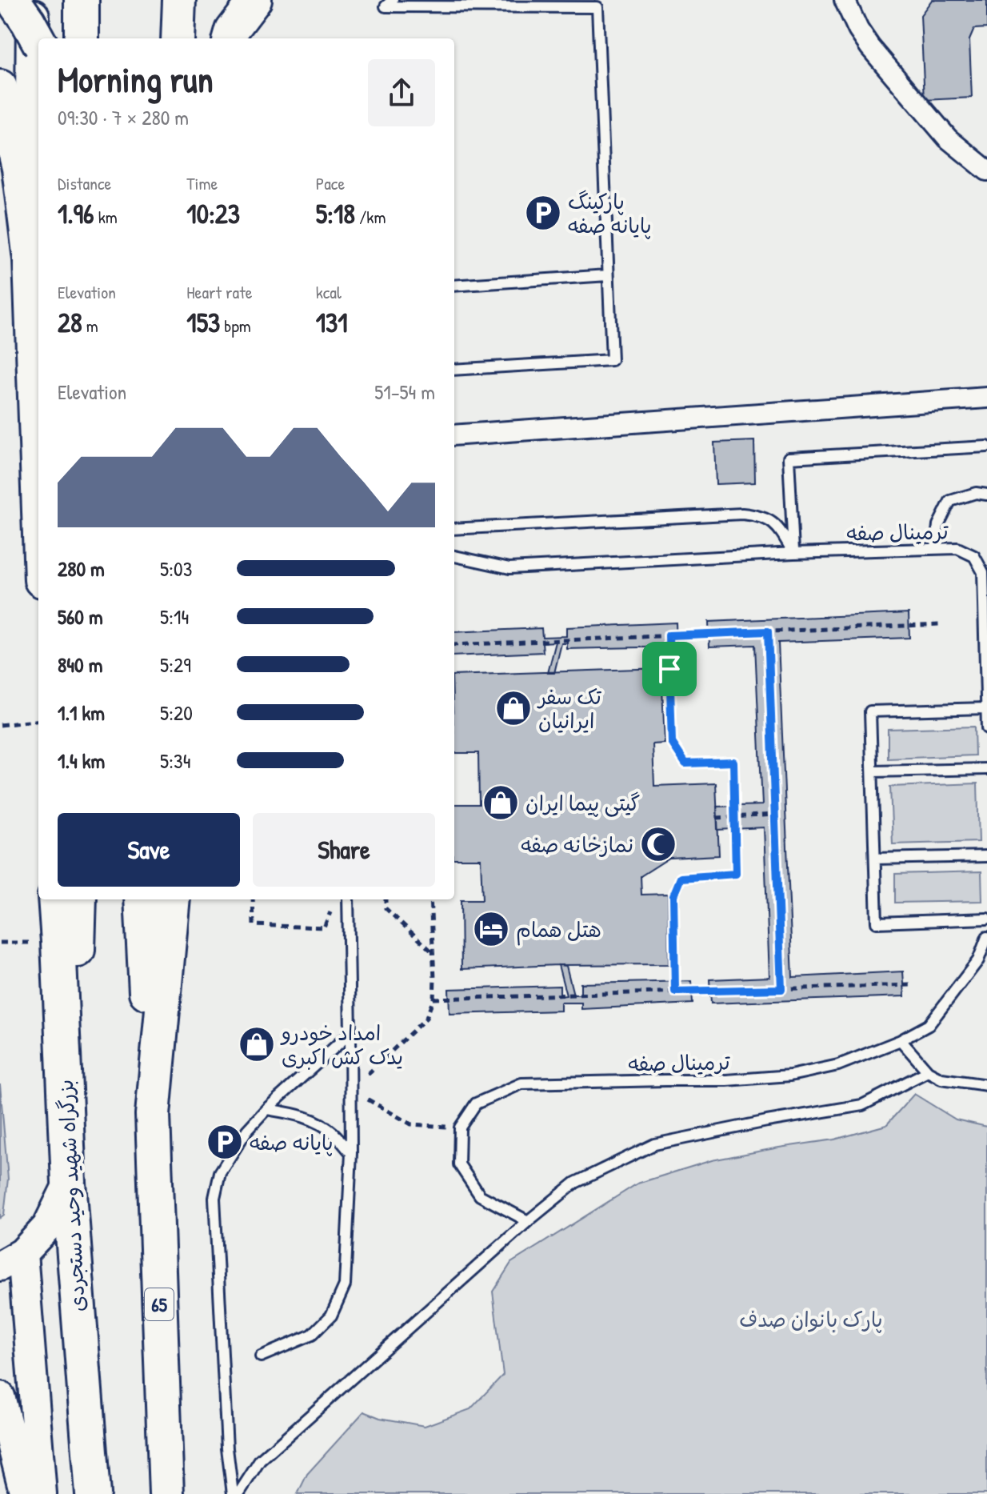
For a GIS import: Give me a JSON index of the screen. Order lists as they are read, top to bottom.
{
  "streets": {
    "highway": ["بزرگراه شهید وحید دستجردی", "65"],
    "lane": ["ترمینال صفه"]
  },
  "parks": ["پارک بانوان صدف"],
  "places": {
    "parking": ["پارکینگ پایانه صفه", "پایانه صفه"],
    "shop": ["تک سفر ایرانیان", "گیتی پیما ایران", "امداد خودرو یدک کش اکبری"],
    "mosque": ["نمازخانه صفه"],
    "hotel": ["هتل همام"]
  },
  "page": {
    "heading": ["Morning run", "09:30 · 7 × 280 m"],
    "stats": [
      ["Distance", "1.96 km"],
      ["Time", "10:23"],
      ["Pace", "5:18 /km"],
      ["Elevation", "28 m"],
      ["Heart rate", "153 bpm"],
      ["kcal", "131"]
    ],
    "chart": ["Elevation", "51–54 m"],
    "list": [
      {
        "name": "280 m",
        "note": "5:03"
      },
      {
        "name": "560 m",
        "note": "5:14"
      },
      {
        "name": "840 m",
        "note": "5:29"
      },
      {
        "name": "1.1 km",
        "note": "5:20"
      },
      {
        "name": "1.4 km",
        "note": "5:34"
      }
    ],
    "buttons": ["Save", "Share"]
  }
}
